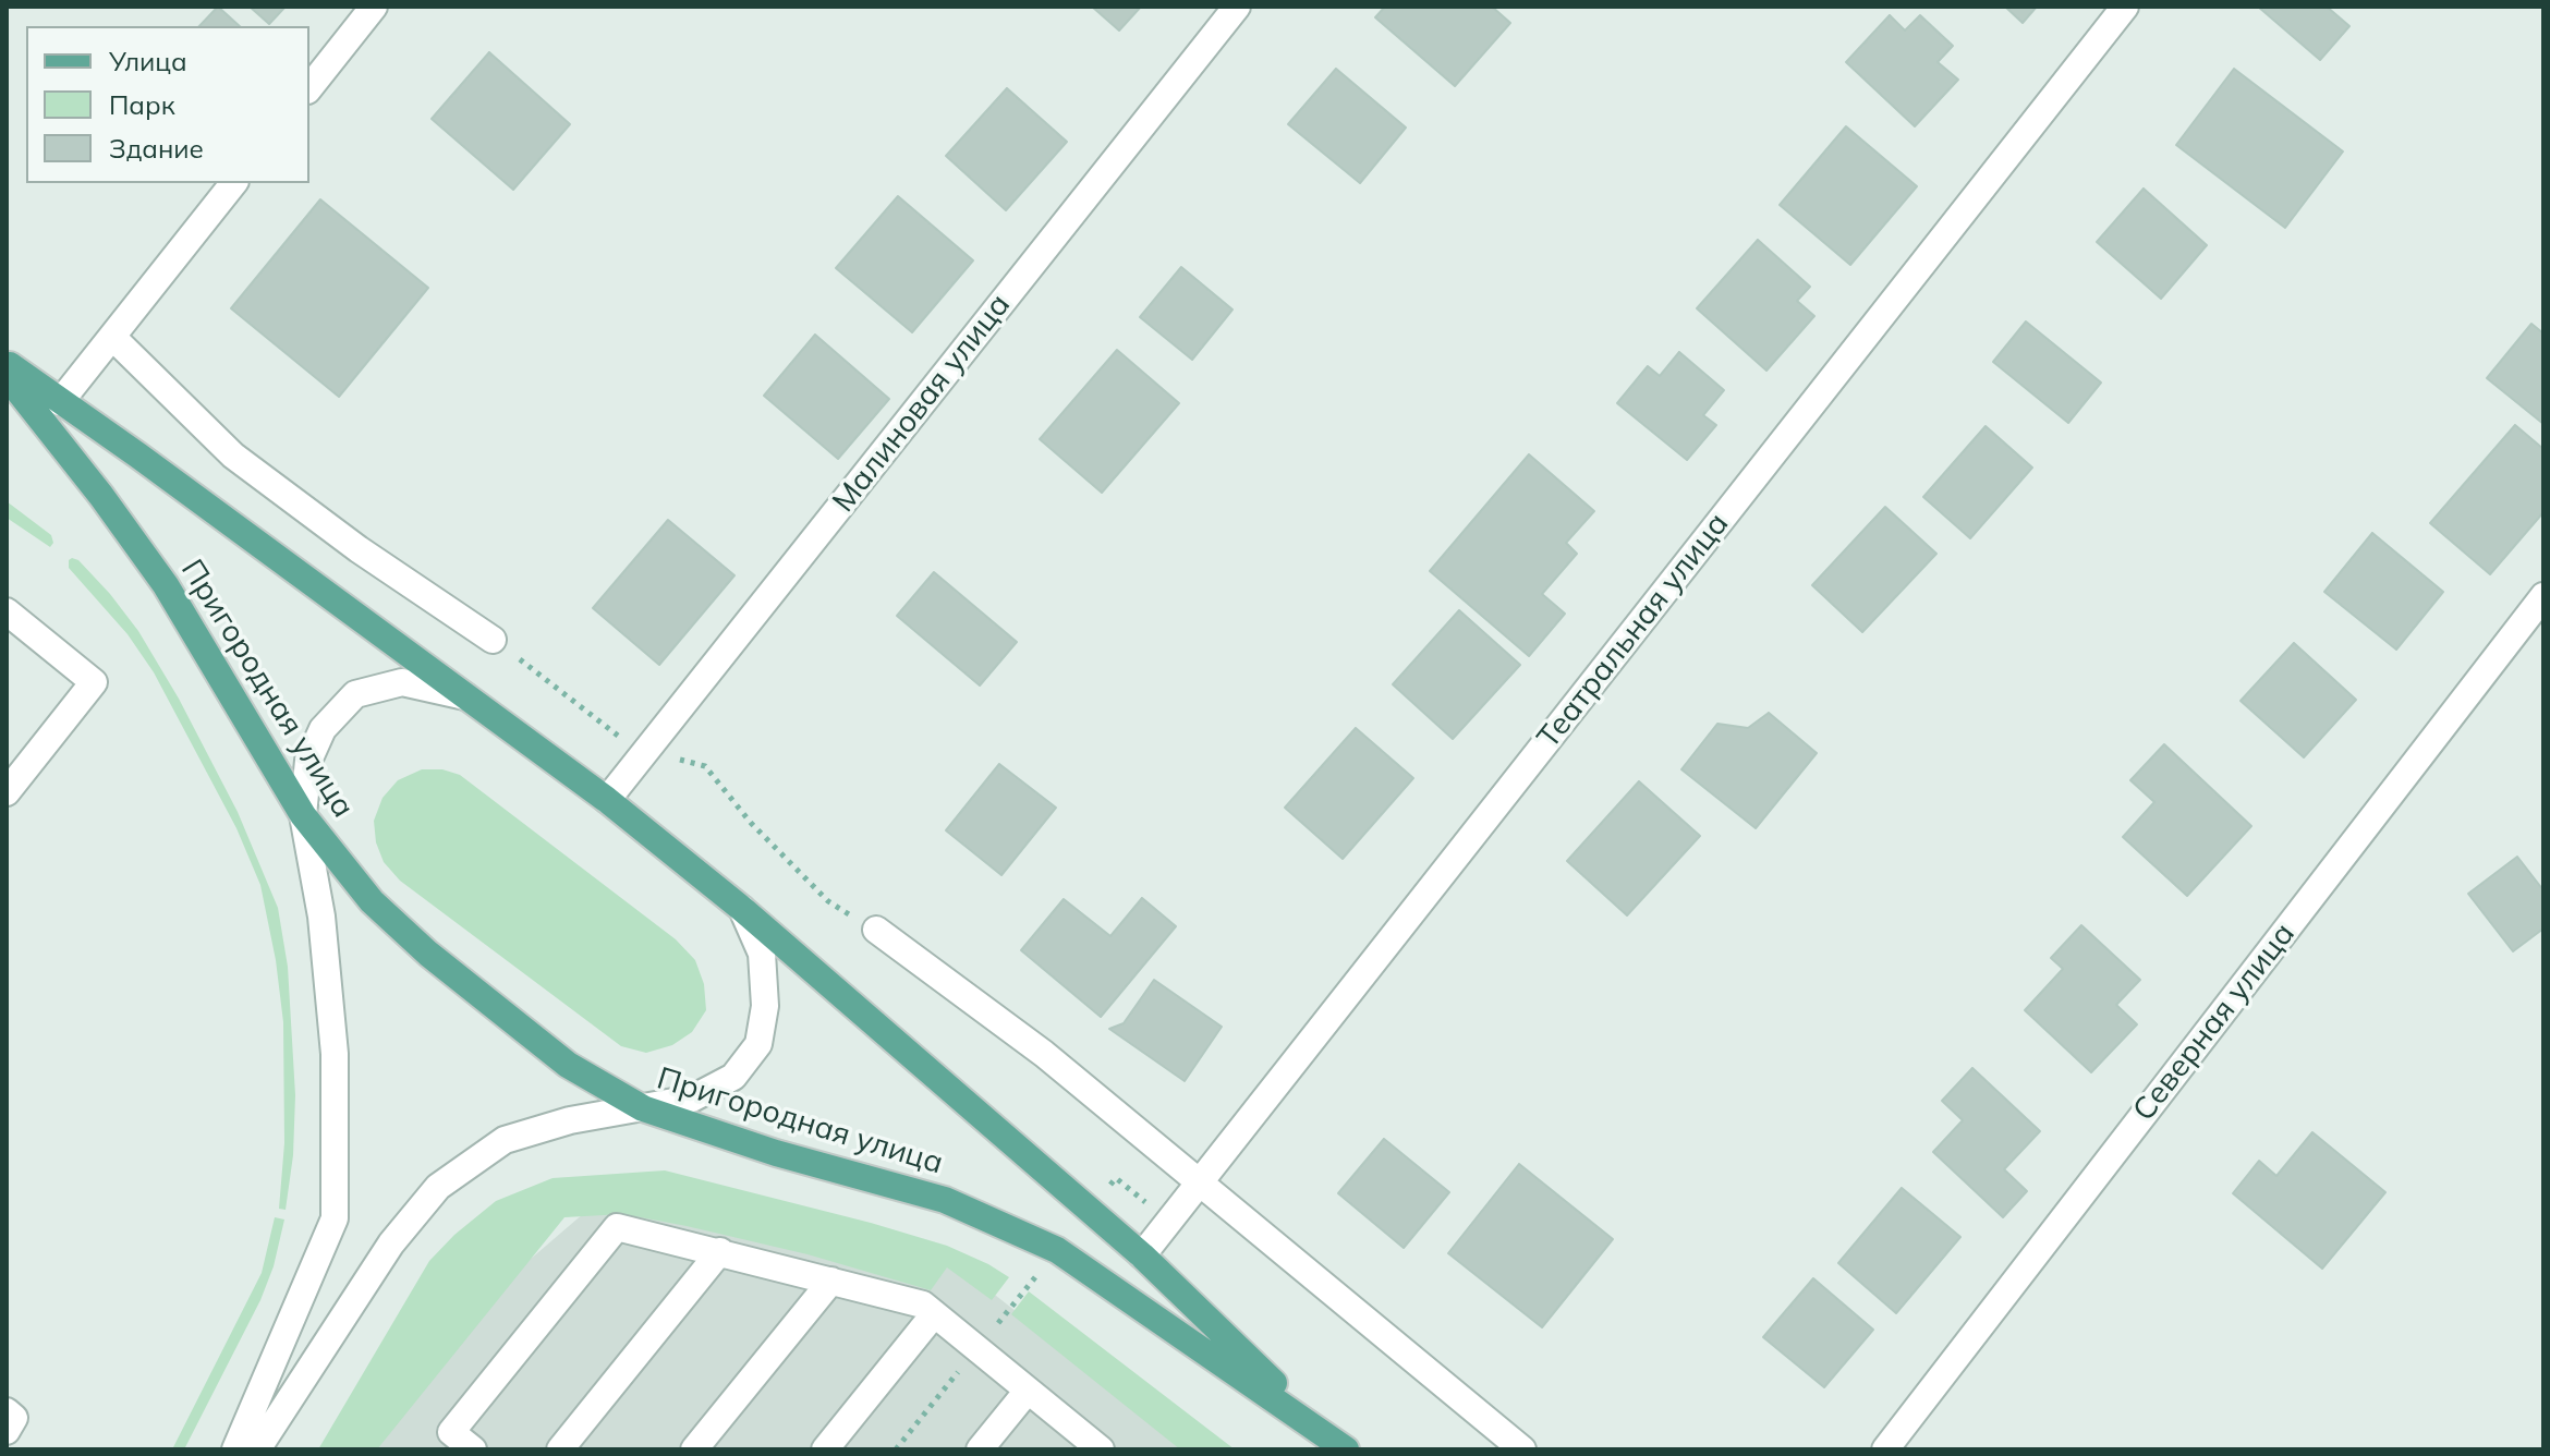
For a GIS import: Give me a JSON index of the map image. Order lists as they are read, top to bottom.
{
  "streets": {
    "main road": ["Пригородная улица"],
    "street": ["Малиновая улица", "Театральная улица", "Северная улица"]
  },
  "crossings": [
    ["Малиновая улица", "Пригородная улица"],
    ["Театральная улица", "Пригородная улица"]
  ],
  "legend": ["Улица", "Парк", "Здание"]
}
